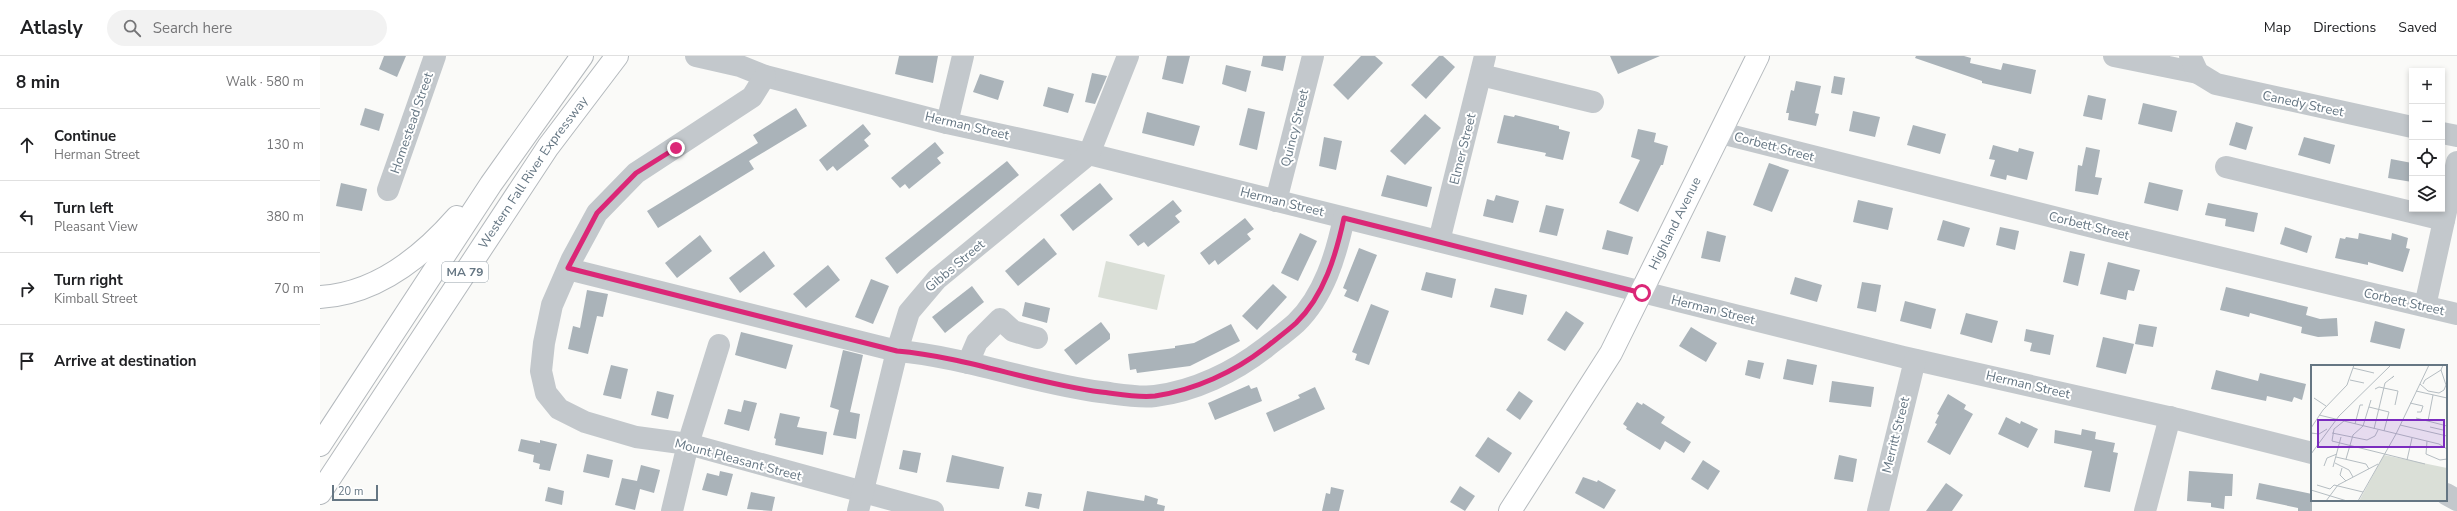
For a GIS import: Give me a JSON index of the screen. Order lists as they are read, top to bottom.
{
  "streets": {
    "main road": ["Western Fall River Expressway", "Highland Avenue", "MA 79"],
    "street": [
      "Canedy Street",
      "Homestead Street",
      "Herman Street",
      "Quincy Street",
      "Corbett Street",
      "Elmer Street",
      "Gibbs Street",
      "Merritt Street",
      "Mount Pleasant Street"
    ]
  },
  "crossings": [
    ["Herman Street", "Quincy Street"],
    ["Herman Street", "Elmer Street"],
    ["Herman Street", "Highland Avenue"],
    ["Herman Street", "Gibbs Street"],
    ["Herman Street", "Merritt Street"],
    ["Corbett Street", "Highland Avenue"],
    ["Gibbs Street", "Mount Pleasant Street"]
  ],
  "scale_bar": "20 m",
  "page": {
    "header": "Atlasly",
    "search": "Search here",
    "nav": ["Map", "Directions", "Saved"],
    "heading": ["8 min", "Walk · 580 m"],
    "map_buttons": ["+", "−"],
    "list": [
      ["Continue", "Herman Street", "130 m"],
      ["Turn left", "Pleasant View", "380 m"],
      ["Turn right", "Kimball Street", "70 m"],
      "Arrive at destination"
    ],
    "scale": "20 m"
  }
}
